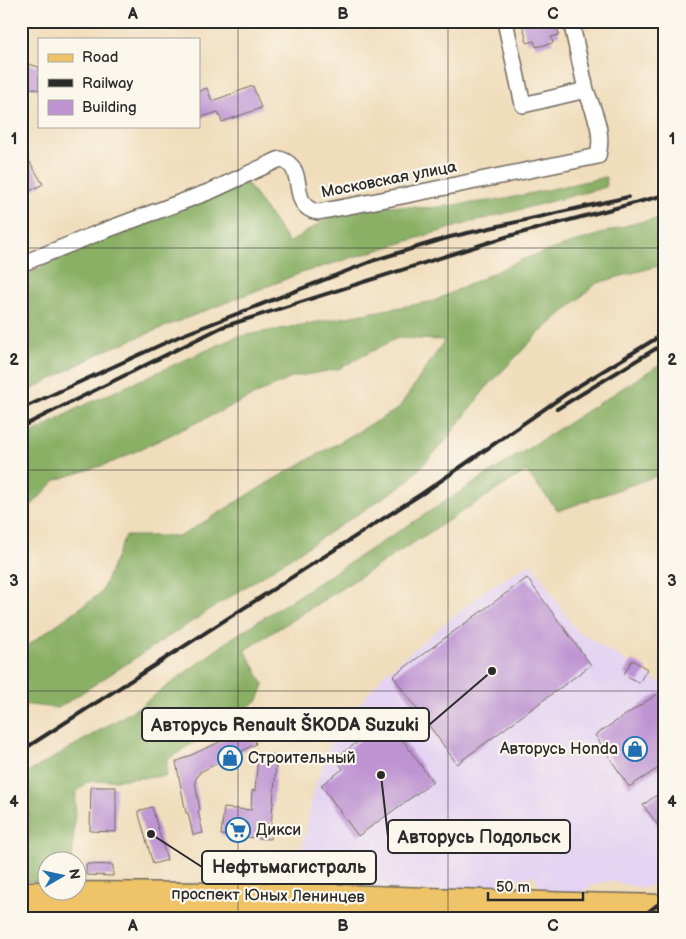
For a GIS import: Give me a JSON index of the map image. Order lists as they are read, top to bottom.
{
  "streets": {
    "main road": ["проспект Юных Ленинцев"],
    "street": ["Московская улица"]
  },
  "places": {
    "other": ["Авторусь Renault ŠKODA Suzuki", "Авторусь Подольск", "Нефтьмагистраль"],
    "shop": ["Авторусь Honda", "Строительный"],
    "supermarket": ["Дикси"]
  },
  "legend": ["Road", "Railway", "Building"],
  "scale_bar": "50 m",
  "north": "right",
  "grid": {
    "columns": ["A", "B", "C"],
    "rows": [
      "1",
      "2",
      "3",
      "4"
    ]
  }
}
